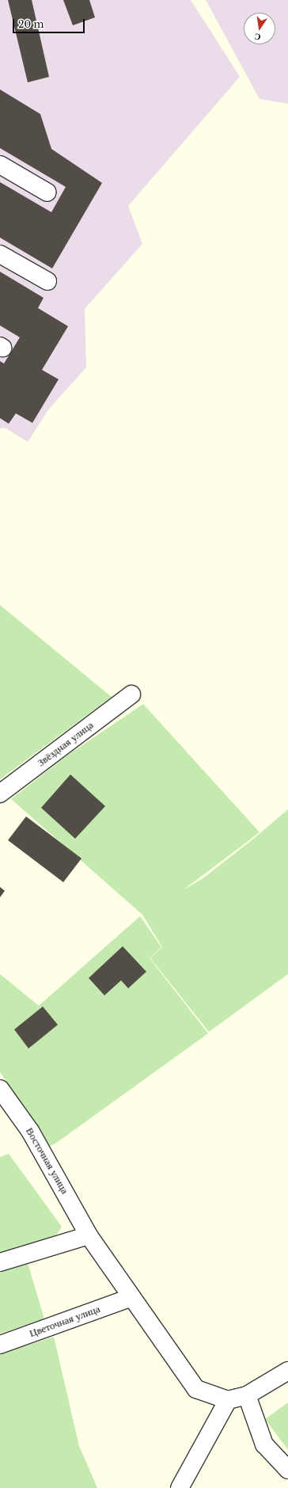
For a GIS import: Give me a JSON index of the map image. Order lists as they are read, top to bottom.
{
  "streets": {
    "street": ["Звёздная улица", "Восточная улица", "Цветочная улица"]
  },
  "crossings": [
    ["Восточная улица", "Цветочная улица"]
  ],
  "scale_bar": "20 m",
  "north": "bottom"
}
